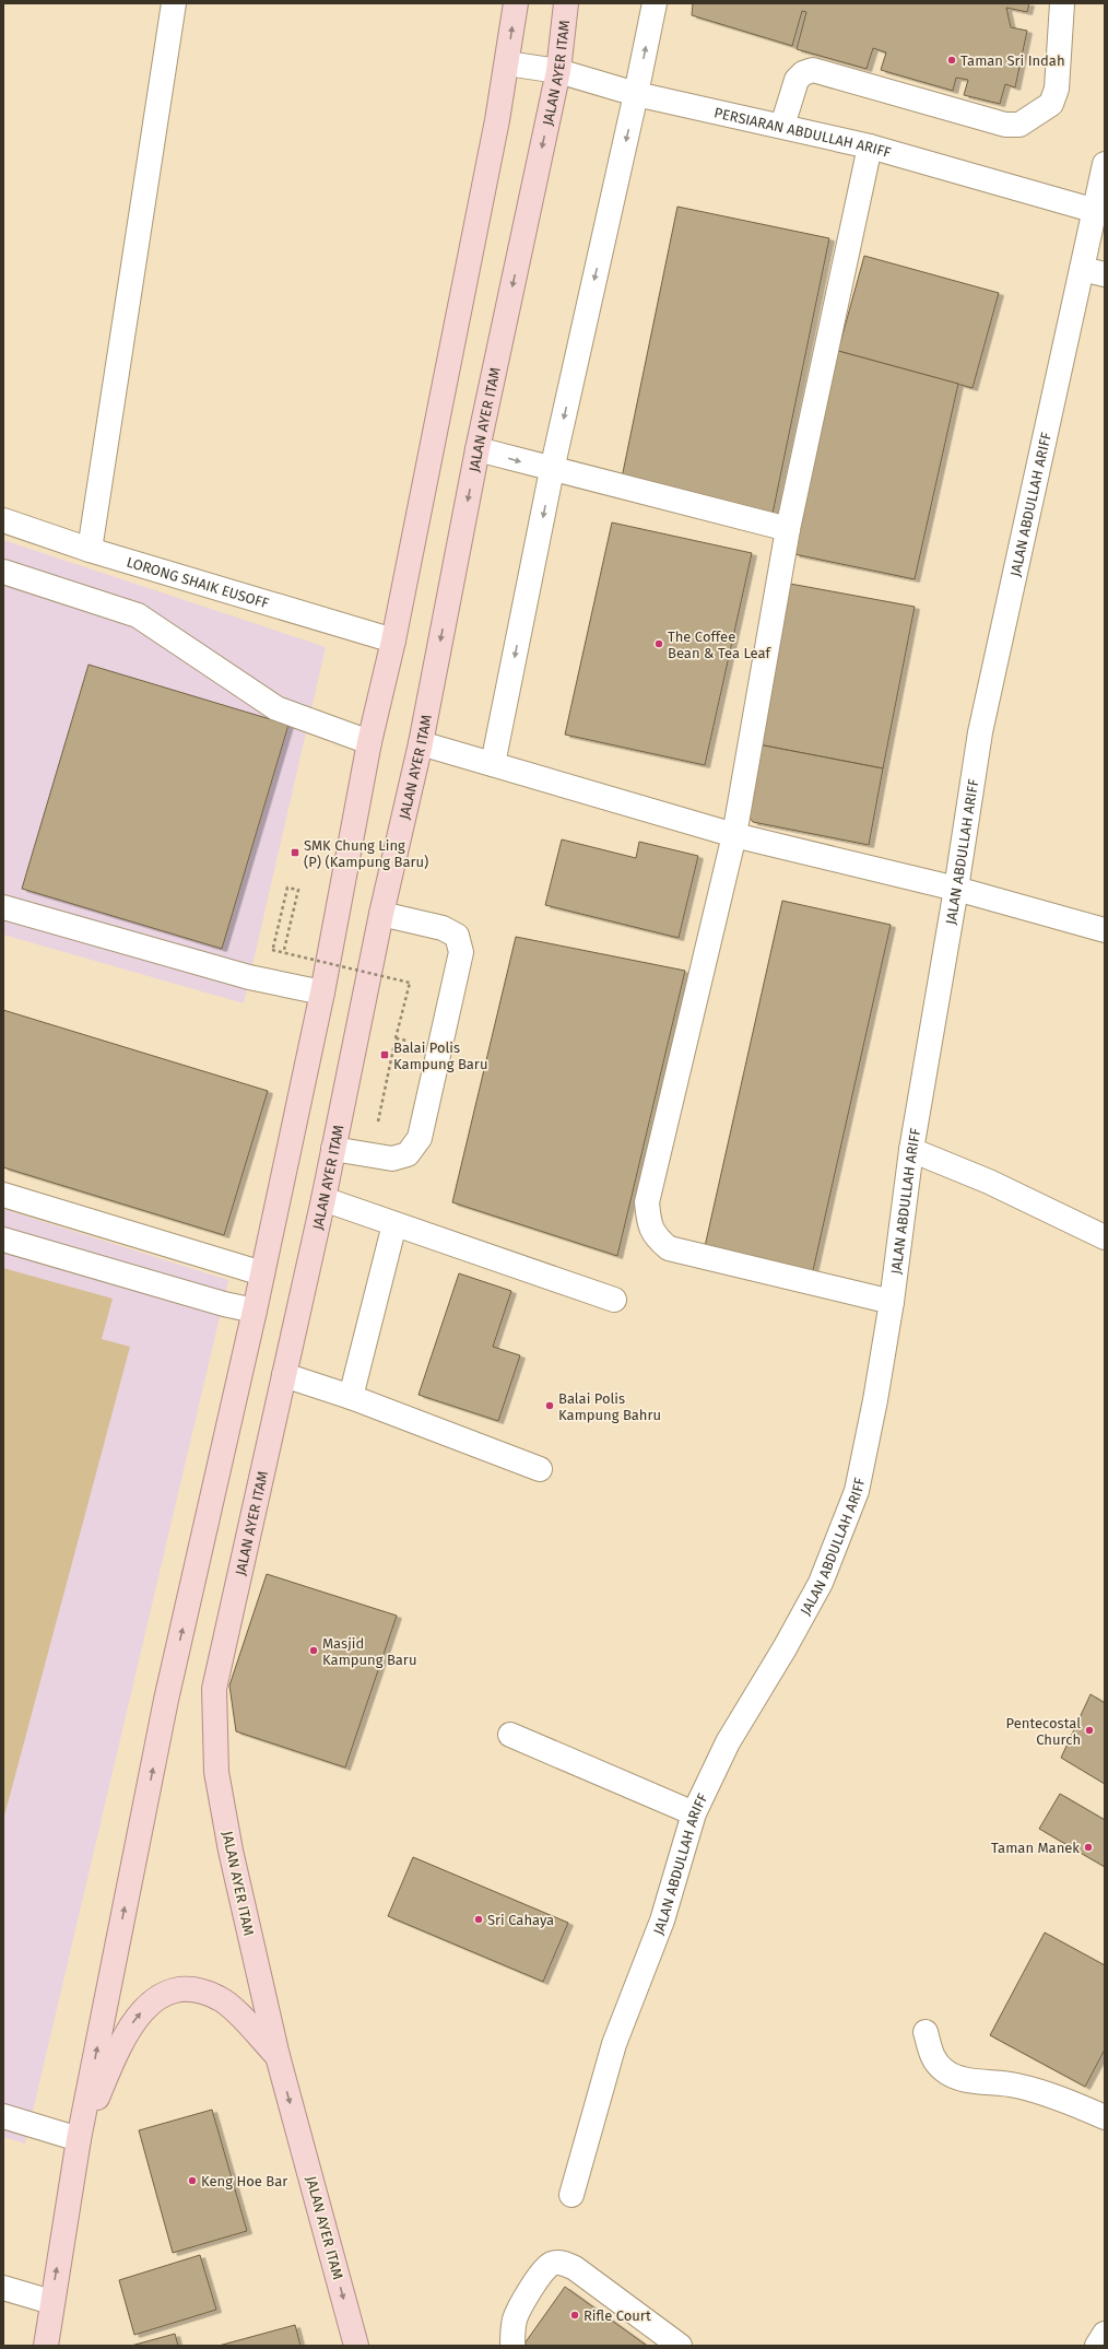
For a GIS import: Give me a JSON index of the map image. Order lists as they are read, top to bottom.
{
  "streets": {
    "main road": ["JALAN AYER ITAM"],
    "street": ["PERSIARAN ABDULLAH ARIFF", "JALAN ABDULLAH ARIFF", "LORONG SHAIK EUSOFF"]
  },
  "crossings": [
    ["JALAN AYER ITAM", "PERSIARAN ABDULLAH ARIFF"],
    ["PERSIARAN ABDULLAH ARIFF", "JALAN ABDULLAH ARIFF"]
  ],
  "places": {
    "other": [
      "Taman Sri Indah",
      "The Coffee Bean & Tea Leaf",
      "Balai Polis Kampung Bahru",
      "Masjid Kampung Baru",
      "Pentecostal Church",
      "Taman Manek",
      "Sri Cahaya",
      "Keng Hoe Bar",
      "Rifle Court"
    ],
    "transit": ["SMK Chung Ling (P) (Kampung Baru)", "Balai Polis Kampung Baru"]
  }
}
